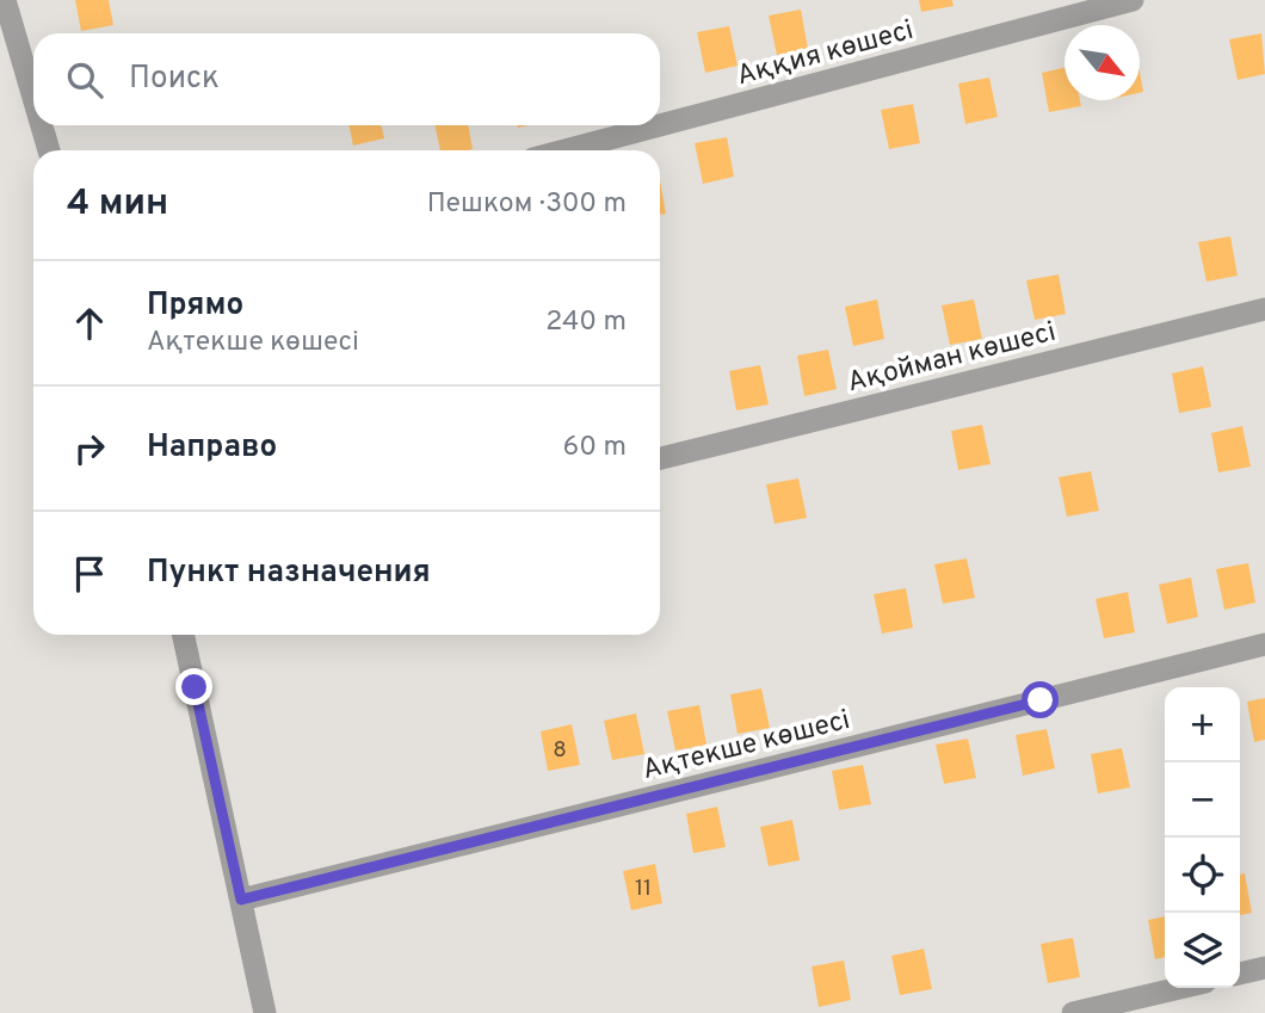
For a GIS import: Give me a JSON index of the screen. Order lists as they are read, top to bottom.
{
  "streets": {
    "street": ["Аққия көшесі", "Ақойман көшесі", "Ақтекше көшесі"]
  },
  "house_numbers": ["8", "11"],
  "north": "bottom right",
  "page": {
    "search": "Поиск",
    "heading": ["4 мин", "Пешком · 300 m"],
    "list": [
      ["Прямо", "Ақтекше көшесі", "240 m"],
      ["Направо", "60 m"],
      "Пункт назначения"
    ],
    "map_buttons": ["+", "−"]
  }
}
